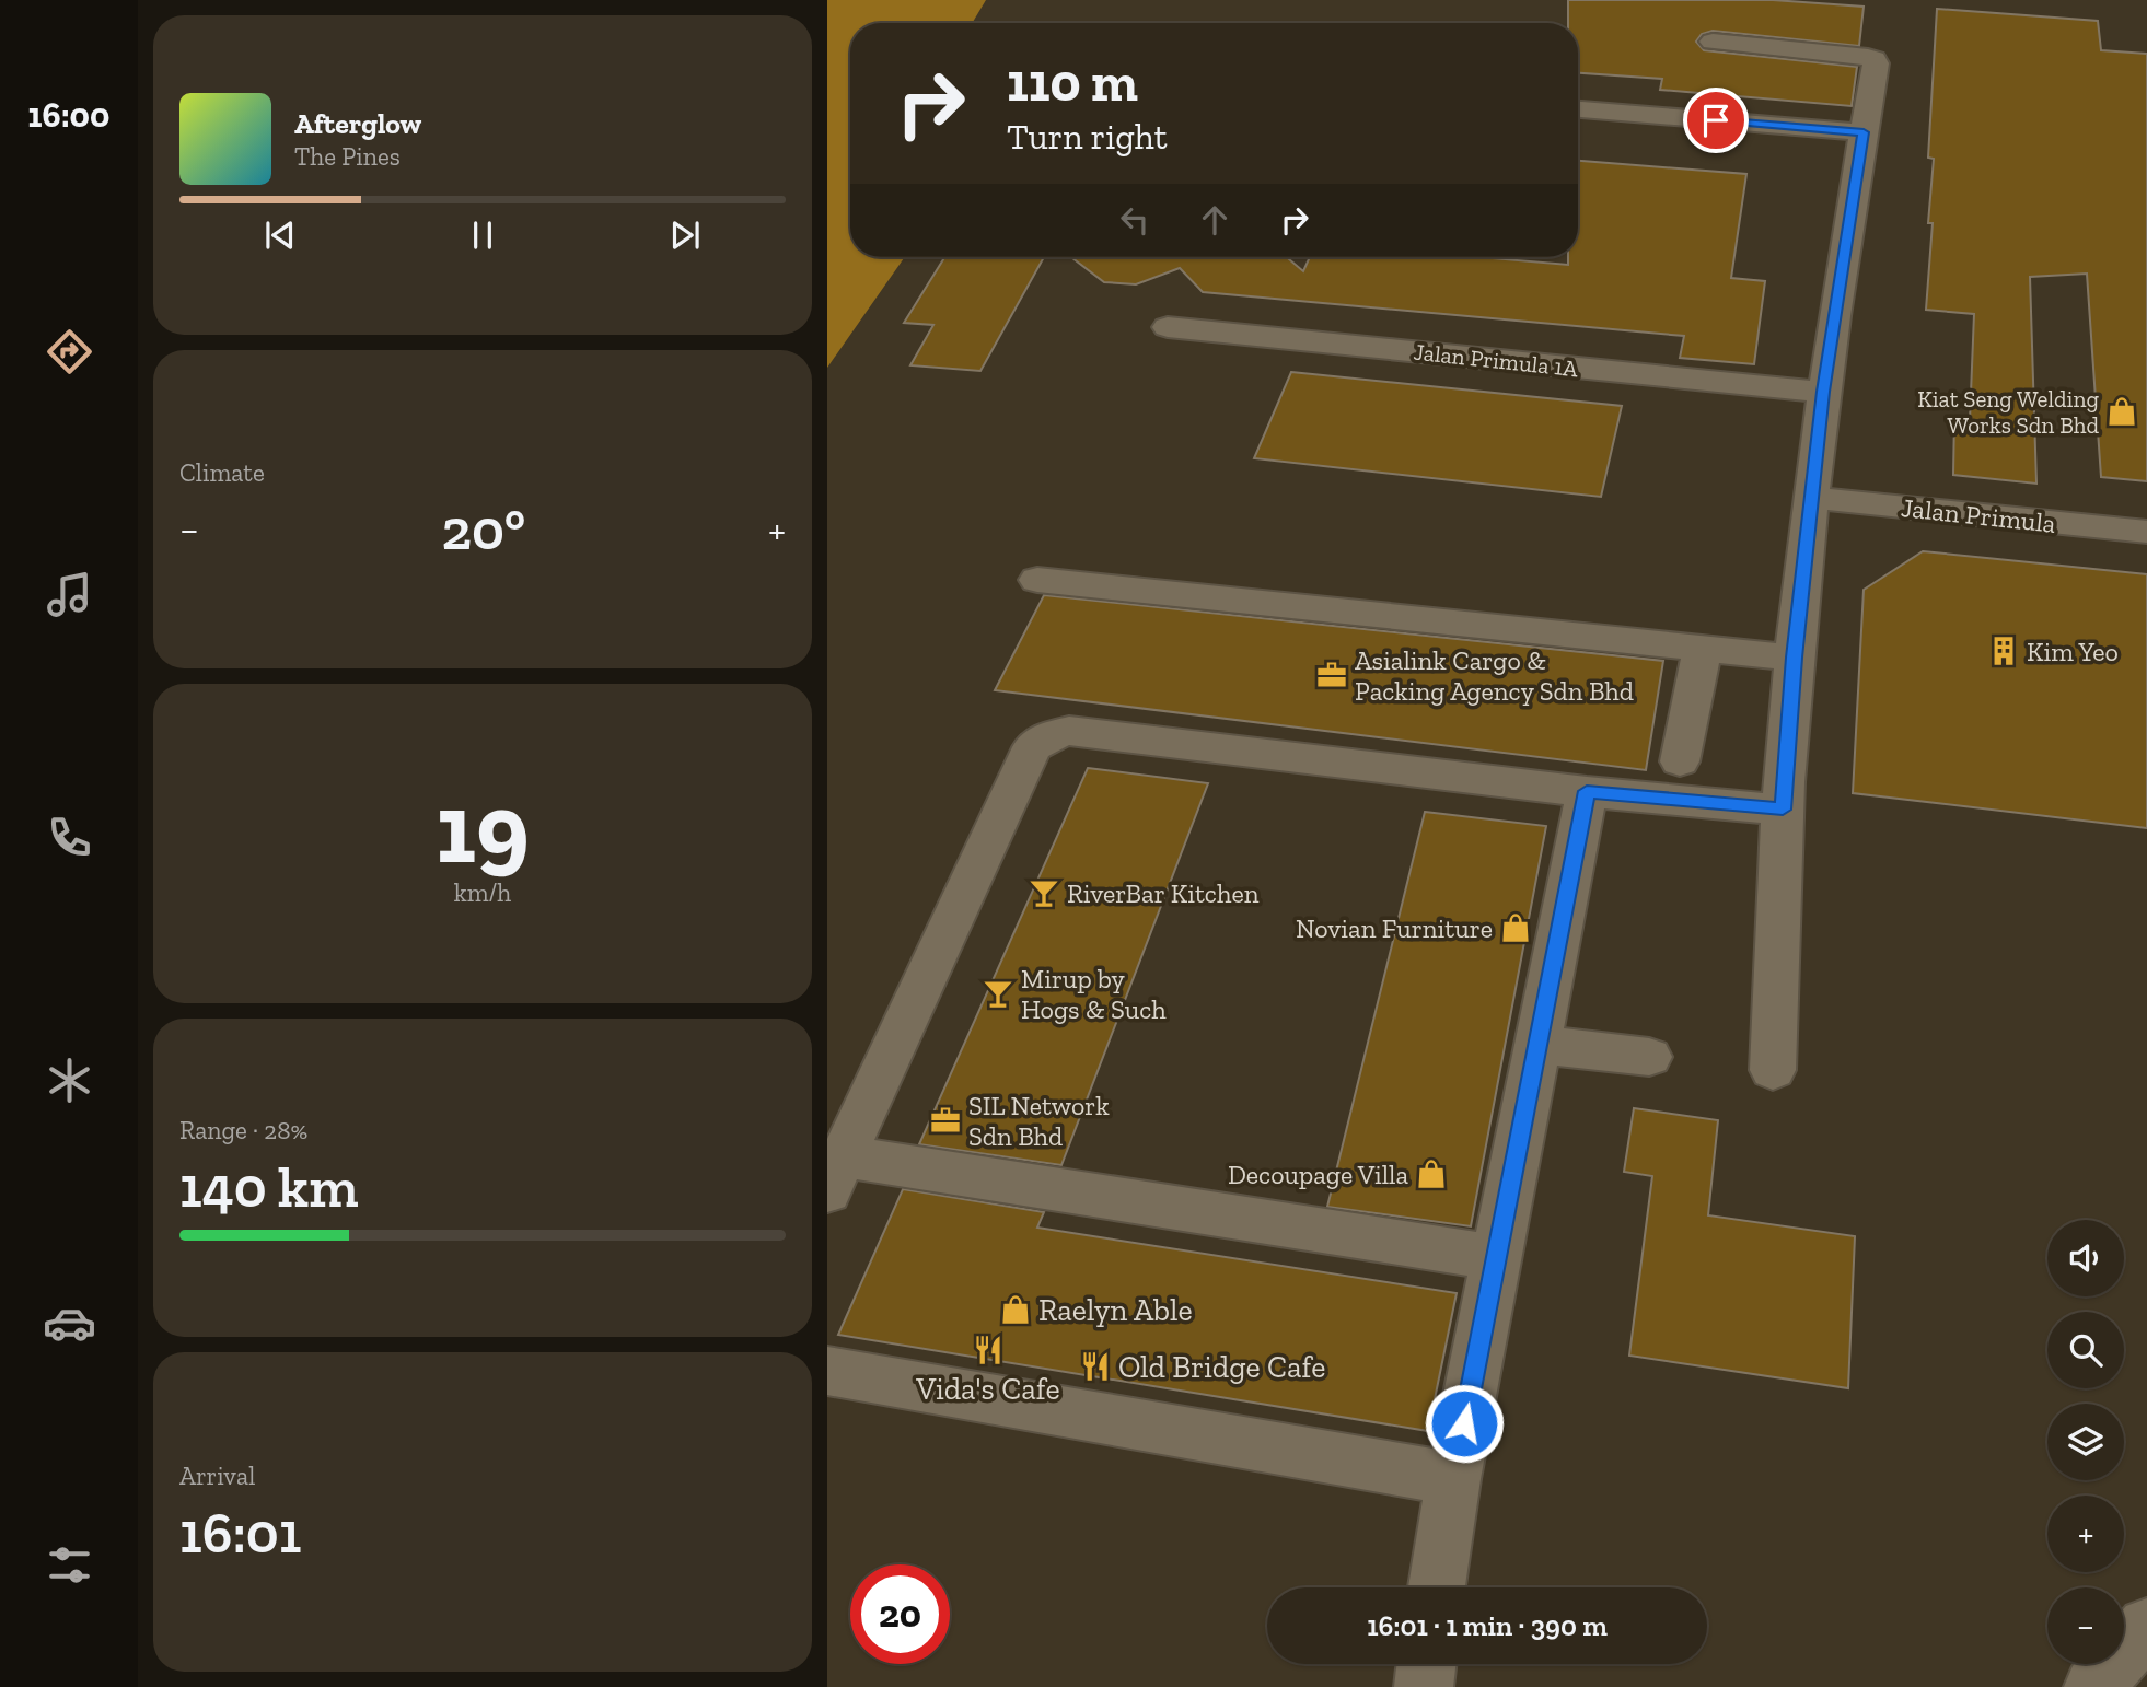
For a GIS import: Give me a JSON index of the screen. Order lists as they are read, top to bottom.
{
  "streets": {
    "street": ["Jalan Primula 1A", "Jalan Primula"]
  },
  "places": {
    "shop": [
      "Kiat Seng Welding Works Sdn Bhd",
      "Novian Furniture",
      "Decoupage Villa",
      "Raelyn Able"
    ],
    "building": ["Kim Yeo"],
    "office": ["Asialink Cargo & Packing Agency Sdn Bhd", "SIL Network Sdn Bhd"],
    "bar": ["RiverBar Kitchen", "Mirup by Hogs & Such"],
    "restaurant": ["Vida's Cafe", "Old Bridge Cafe"]
  },
  "page": {
    "tabs": "16:00",
    "turn": ["110 m", "Turn right"],
    "song": ["Afterglow", "The Pines"],
    "tile": [
      "Climate",
      ["19", "km/h"],
      ["Range · 28%", "140 km"],
      ["Arrival", "16:01"]
    ],
    "heat": ["−", "20°", "+"],
    "map_buttons": ["+", "−"],
    "limit": "20",
    "trip": "16:01 · 1 min · 390 m"
  }
}
